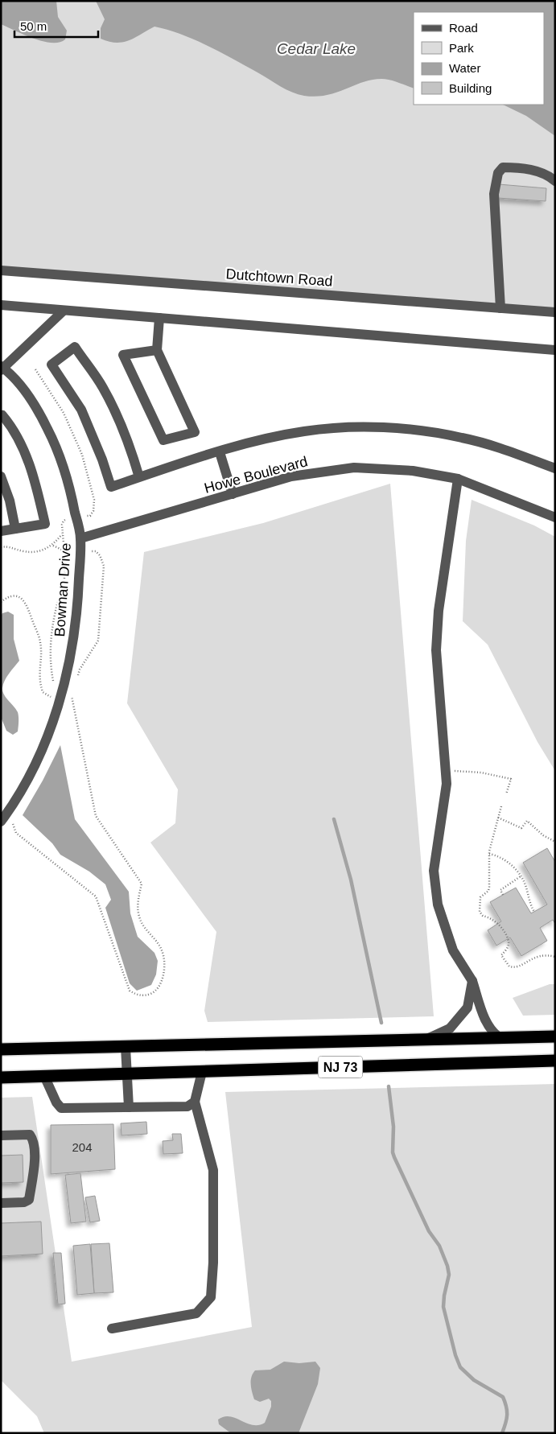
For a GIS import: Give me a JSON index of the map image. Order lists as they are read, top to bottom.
{
  "streets": {
    "highway": ["NJ 73"],
    "street": ["Dutchtown Road", "Howe Boulevard", "Bowman Drive"]
  },
  "crossings": [
    ["Howe Boulevard", "Bowman Drive"]
  ],
  "water": ["Cedar Lake"],
  "house_numbers": ["204"],
  "legend": [
    "Road",
    "Park",
    "Water",
    "Building"
  ],
  "scale_bar": "50 m"
}
